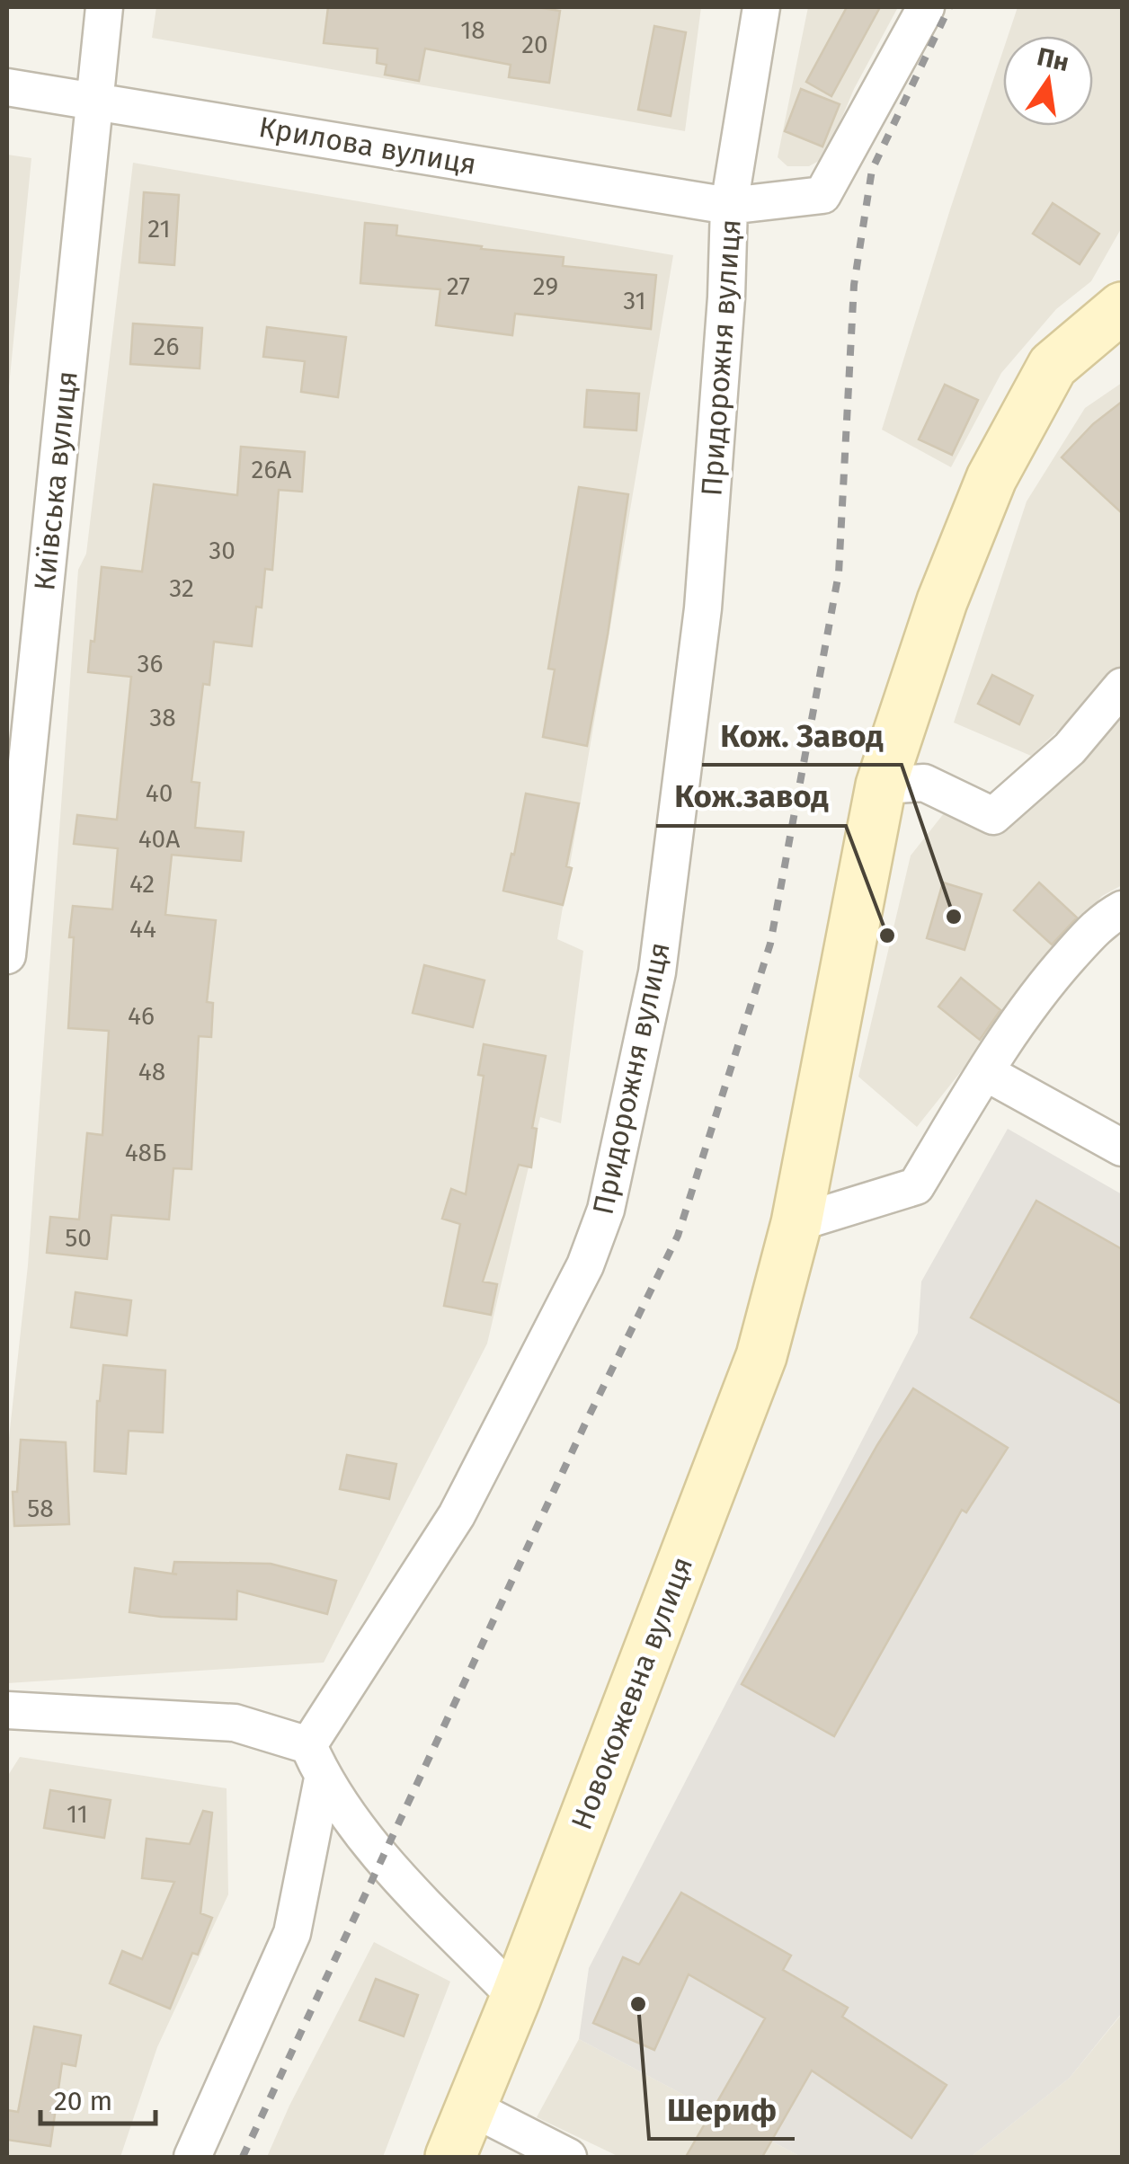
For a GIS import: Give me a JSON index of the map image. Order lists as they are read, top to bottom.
{
  "streets": {
    "street": [
      "Крилова вулиця",
      "Придорожня вулиця",
      "Київська вулиця",
      "Новокожевна вулиця"
    ]
  },
  "crossings": [
    ["Крилова вулиця", "Придорожня вулиця"],
    ["Крилова вулиця", "Київська вулиця"]
  ],
  "places": ["Кож. Завод", "Кож.завод", "Шериф"],
  "house_numbers": [
    "18",
    "20",
    "21",
    "27",
    "29",
    "31",
    "26",
    "26А",
    "30",
    "32",
    "36",
    "38",
    "40",
    "40А",
    "42",
    "44",
    "46",
    "48",
    "48Б",
    "50",
    "58",
    "11"
  ],
  "scale_bar": "20 m",
  "north": "top"
}
